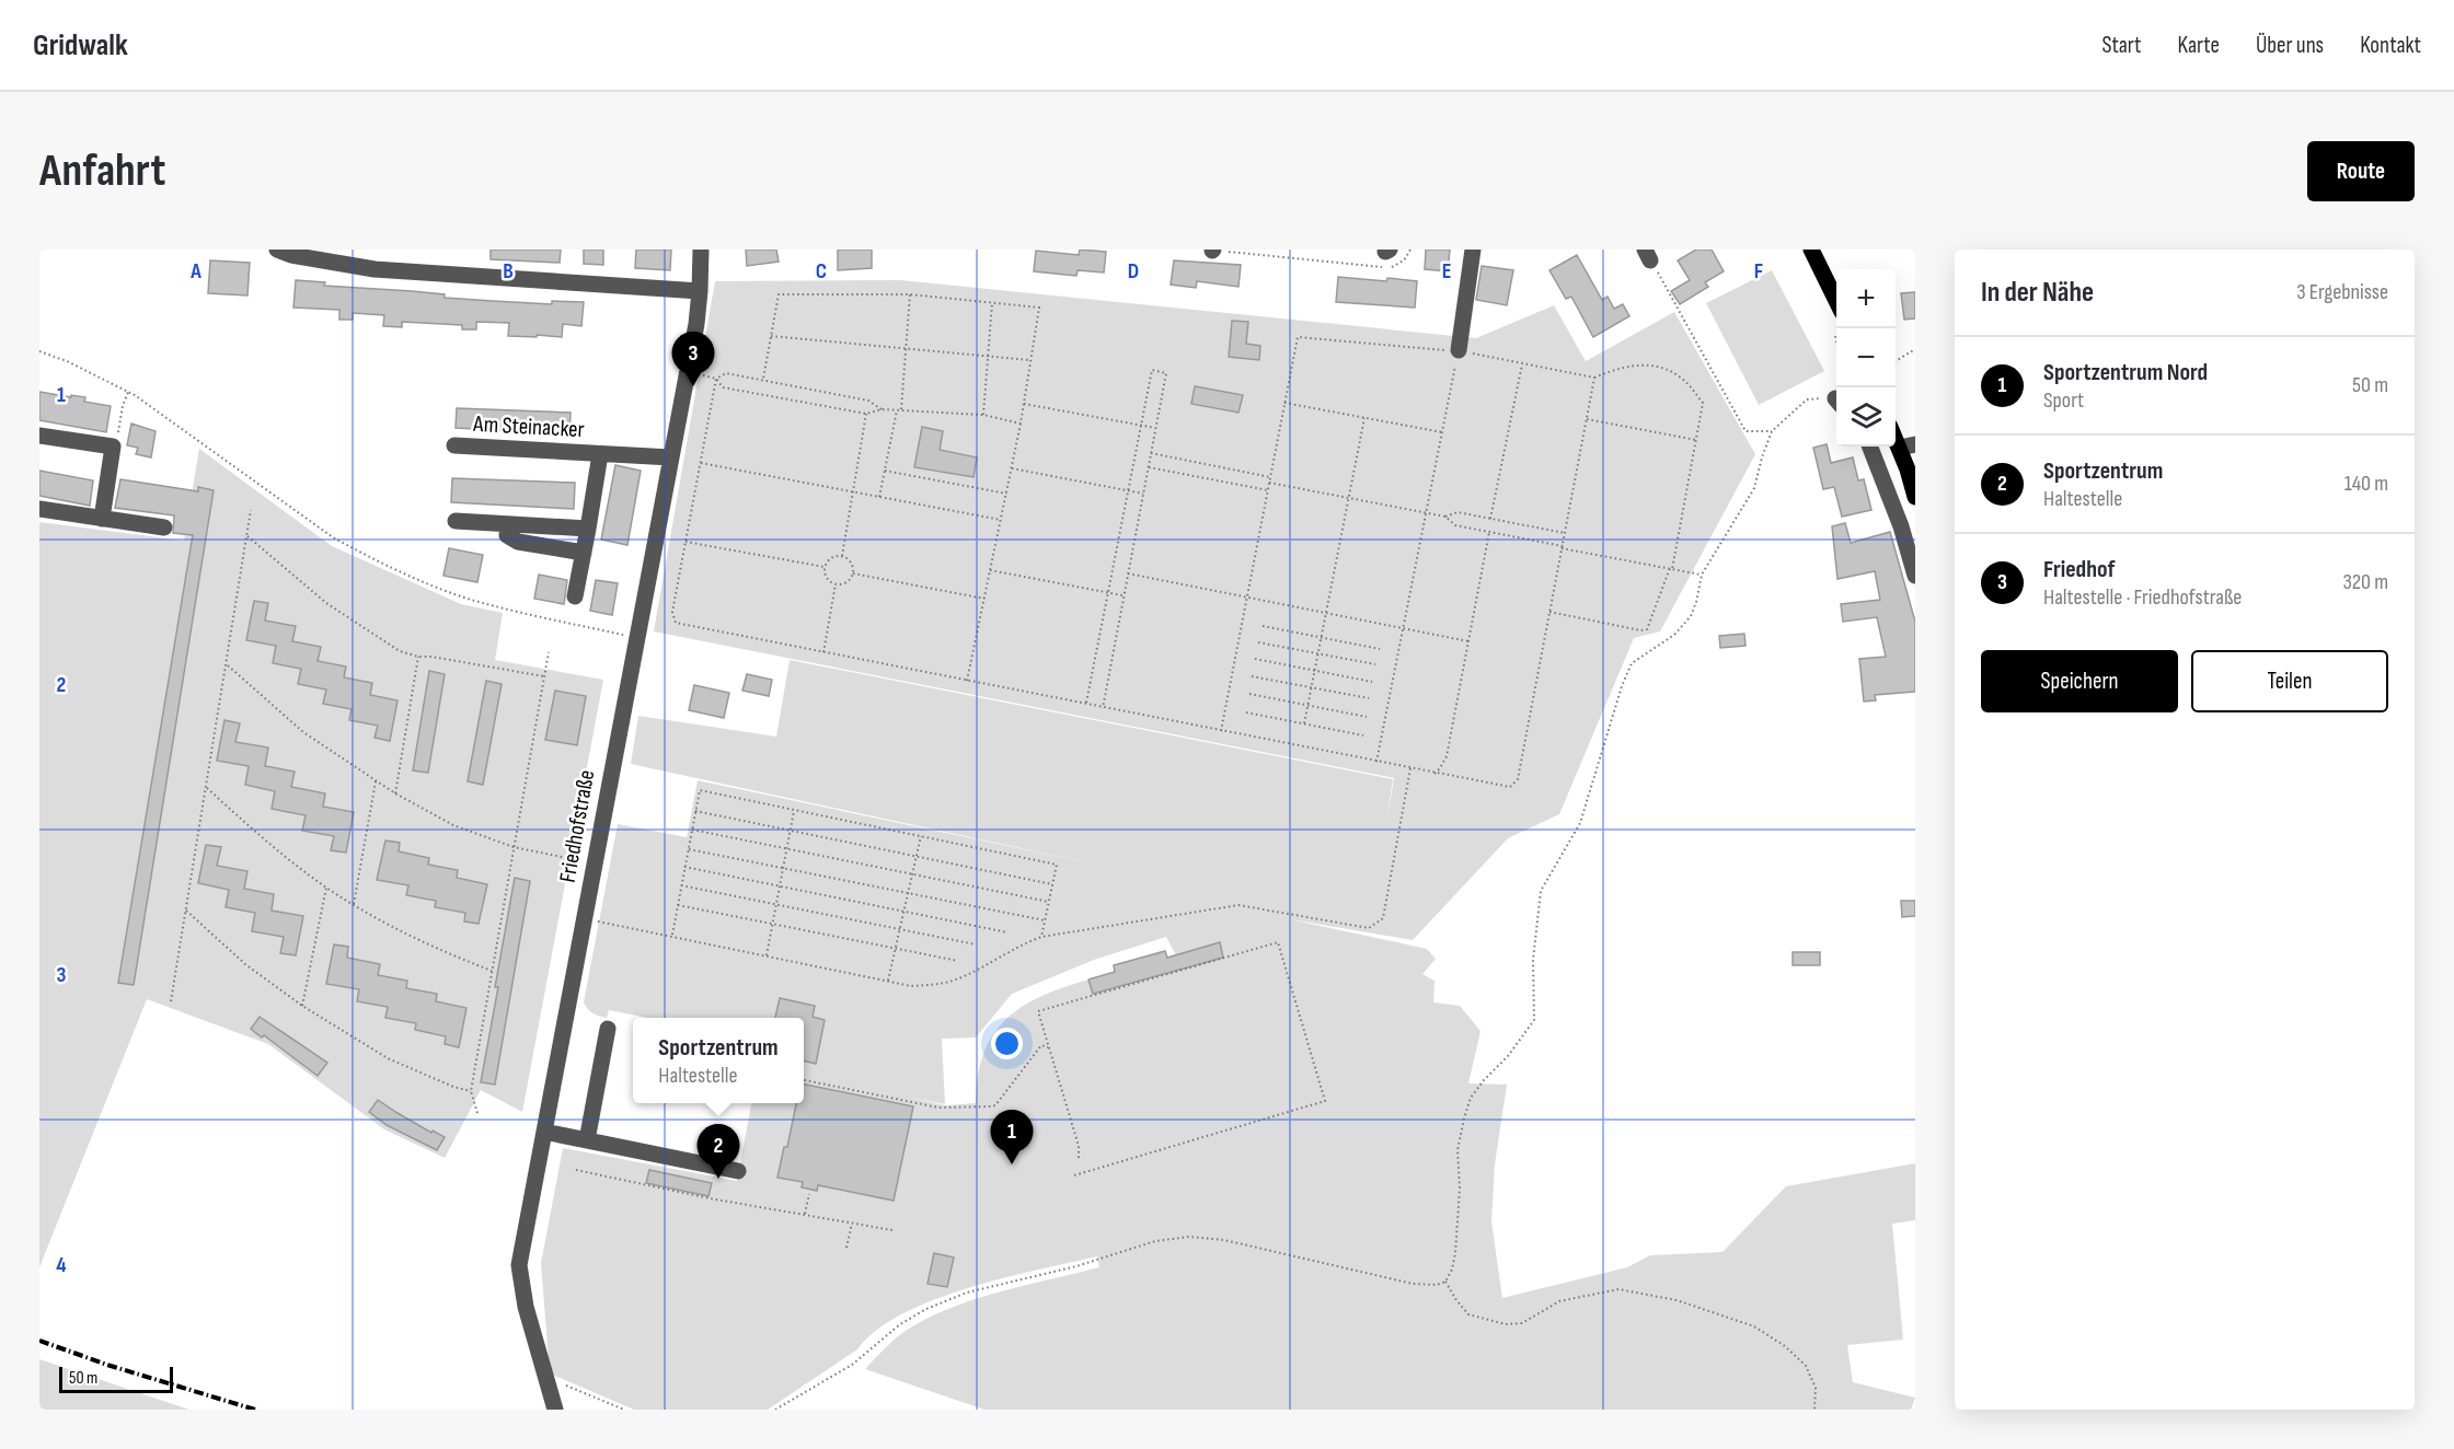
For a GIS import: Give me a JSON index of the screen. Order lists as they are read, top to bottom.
{
  "streets": {
    "street": ["Am Steinacker", "Friedhofstraße"]
  },
  "crossings": [
    ["Am Steinacker", "Friedhofstraße"]
  ],
  "scale_bar": "50 m",
  "page": {
    "header": "Gridwalk",
    "nav": [
      "Start",
      "Karte",
      "Über uns",
      "Kontakt"
    ],
    "buttons": [
      "Route",
      ["Speichern", "Teilen"]
    ],
    "title": "Anfahrt",
    "heading": ["In der Nähe", "3 Ergebnisse"],
    "map_buttons": ["+", "−"],
    "pins": ["3", "1", "2"],
    "list": [
      {
        "mark": "1",
        "name": "Sportzentrum Nord",
        "note": "Sport",
        "value": "50 m"
      },
      {
        "mark": "2",
        "name": "Sportzentrum",
        "note": "Haltestelle",
        "value": "140 m"
      },
      {
        "mark": "3",
        "name": "Friedhof",
        "note": "Haltestelle · Friedhofstraße",
        "value": "320 m"
      }
    ],
    "popup": ["Sportzentrum", "Haltestelle"],
    "scale": "50 m"
  },
  "grid": {
    "columns": [
      "A",
      "B",
      "C",
      "D",
      "E",
      "F"
    ],
    "rows": [
      "1",
      "2",
      "3",
      "4"
    ]
  }
}
